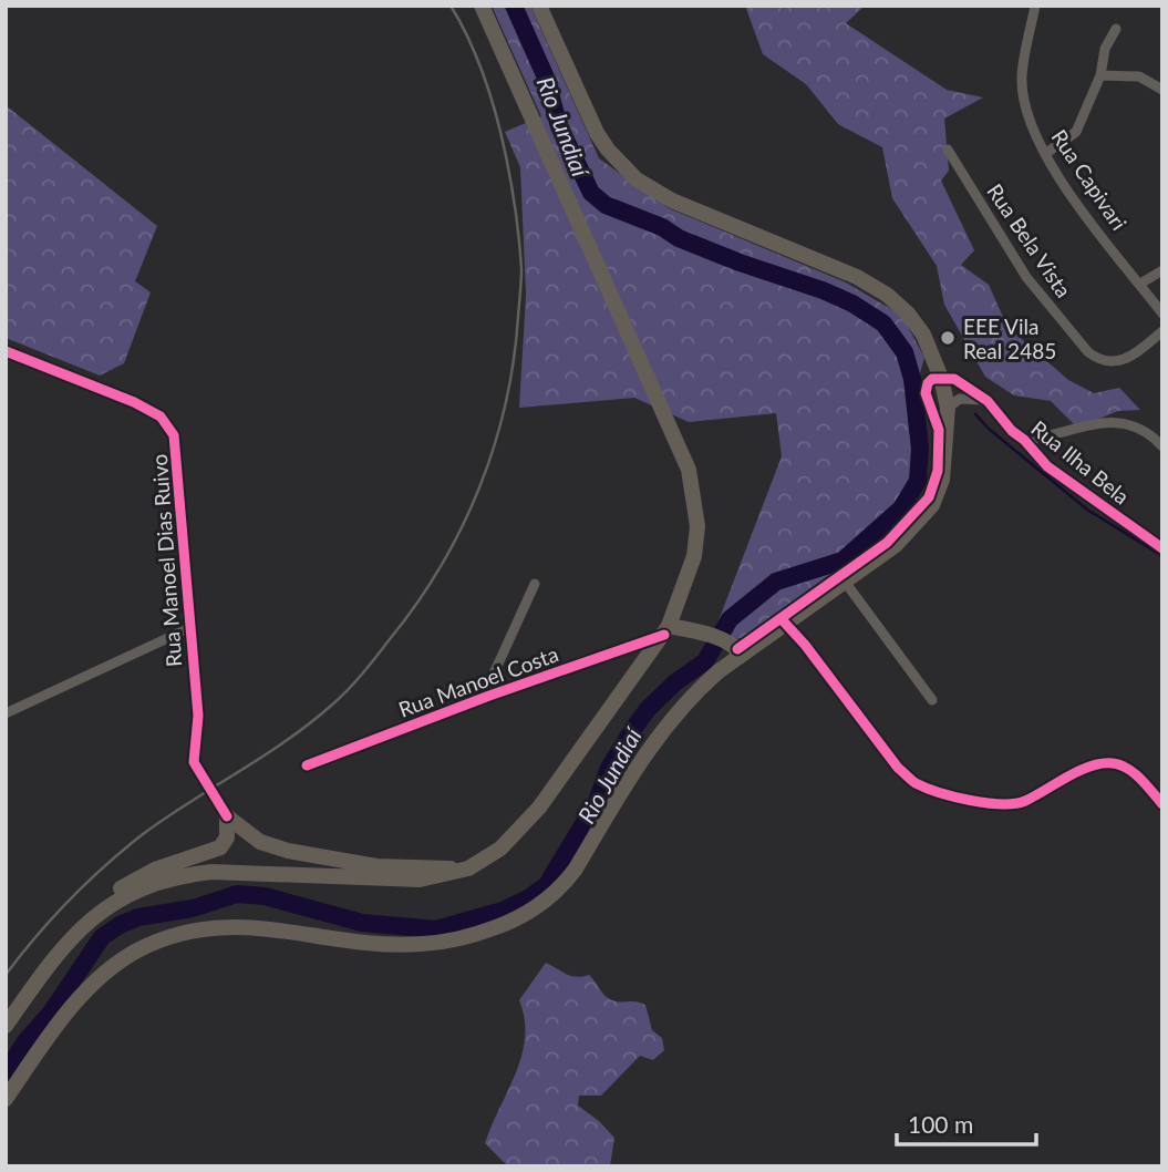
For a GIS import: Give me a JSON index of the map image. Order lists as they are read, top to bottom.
{
  "streets": {
    "street": [
      "Rua Capivari",
      "Rua Bela Vista",
      "Rua Ilha Bela",
      "Rua Manoel Dias Ruivo",
      "Rua Manoel Costa"
    ]
  },
  "water": ["Rio Jundiaí"],
  "places": ["EEE Vila Real 2485"],
  "scale_bar": "100 m"
}
